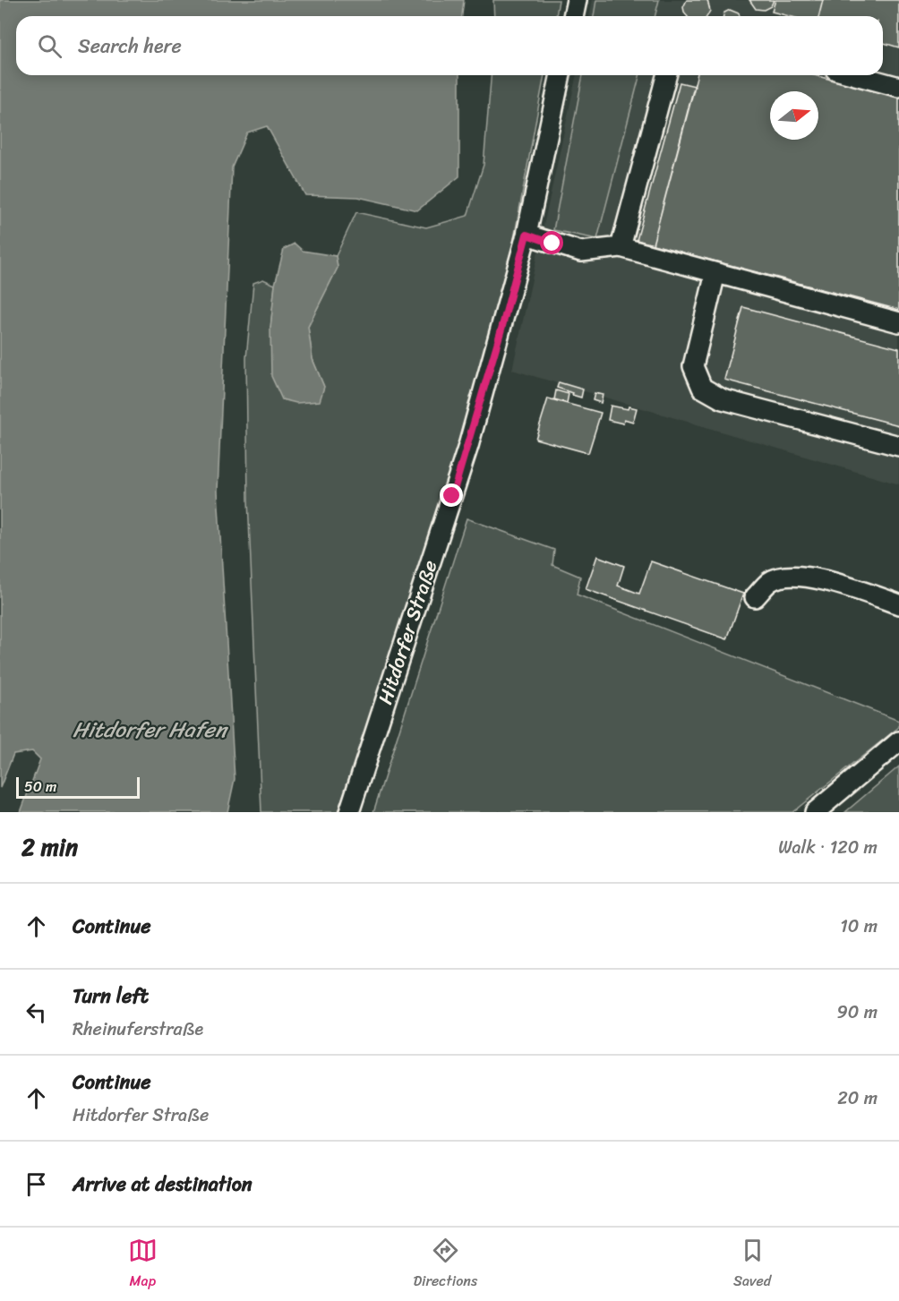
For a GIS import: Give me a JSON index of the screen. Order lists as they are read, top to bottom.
{
  "streets": {
    "street": ["Hitdorfer Straße"]
  },
  "water": ["Hitdorfer Hafen"],
  "scale_bar": "50 m",
  "north": "right",
  "page": {
    "search": "Search here",
    "scale": "50 m",
    "heading": ["2 min", "Walk · 120 m"],
    "list": [
      ["Continue", "10 m"],
      ["Turn left", "Rheinuferstraße", "90 m"],
      ["Continue", "Hitdorfer Straße", "20 m"],
      "Arrive at destination"
    ],
    "nav": ["Map", "Directions", "Saved"]
  }
}
